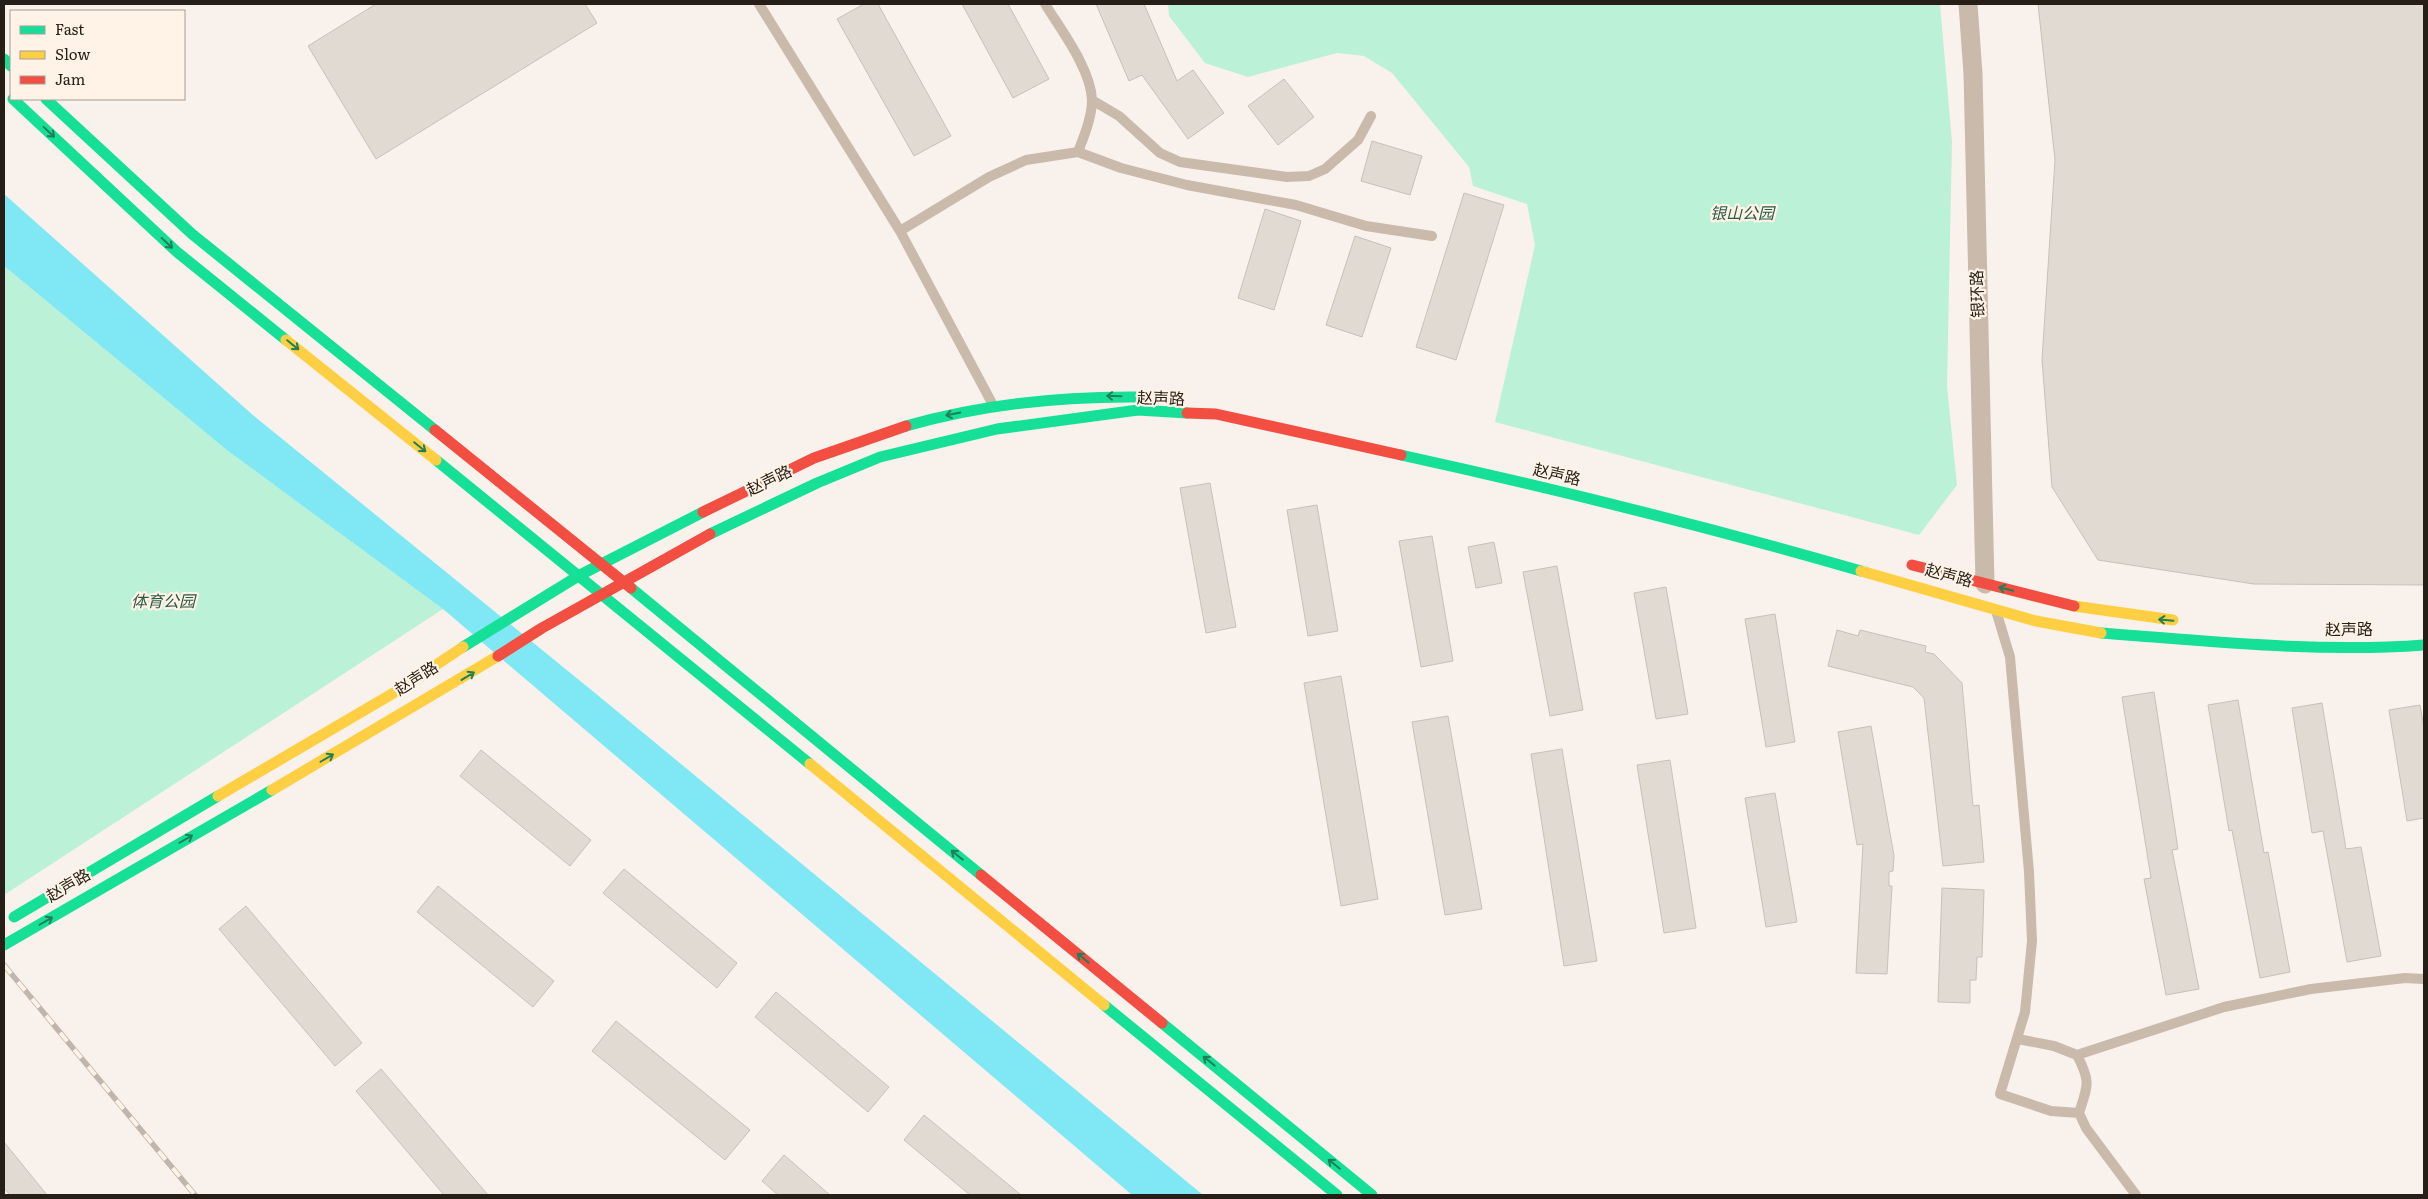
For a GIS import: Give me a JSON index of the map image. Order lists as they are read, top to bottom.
{
  "streets": {
    "street": ["银环路", "赵声路"]
  },
  "crossings": [
    ["银环路", "赵声路"]
  ],
  "parks": ["银山公园", "体育公园"],
  "legend": ["Fast", "Slow", "Jam"]
}
